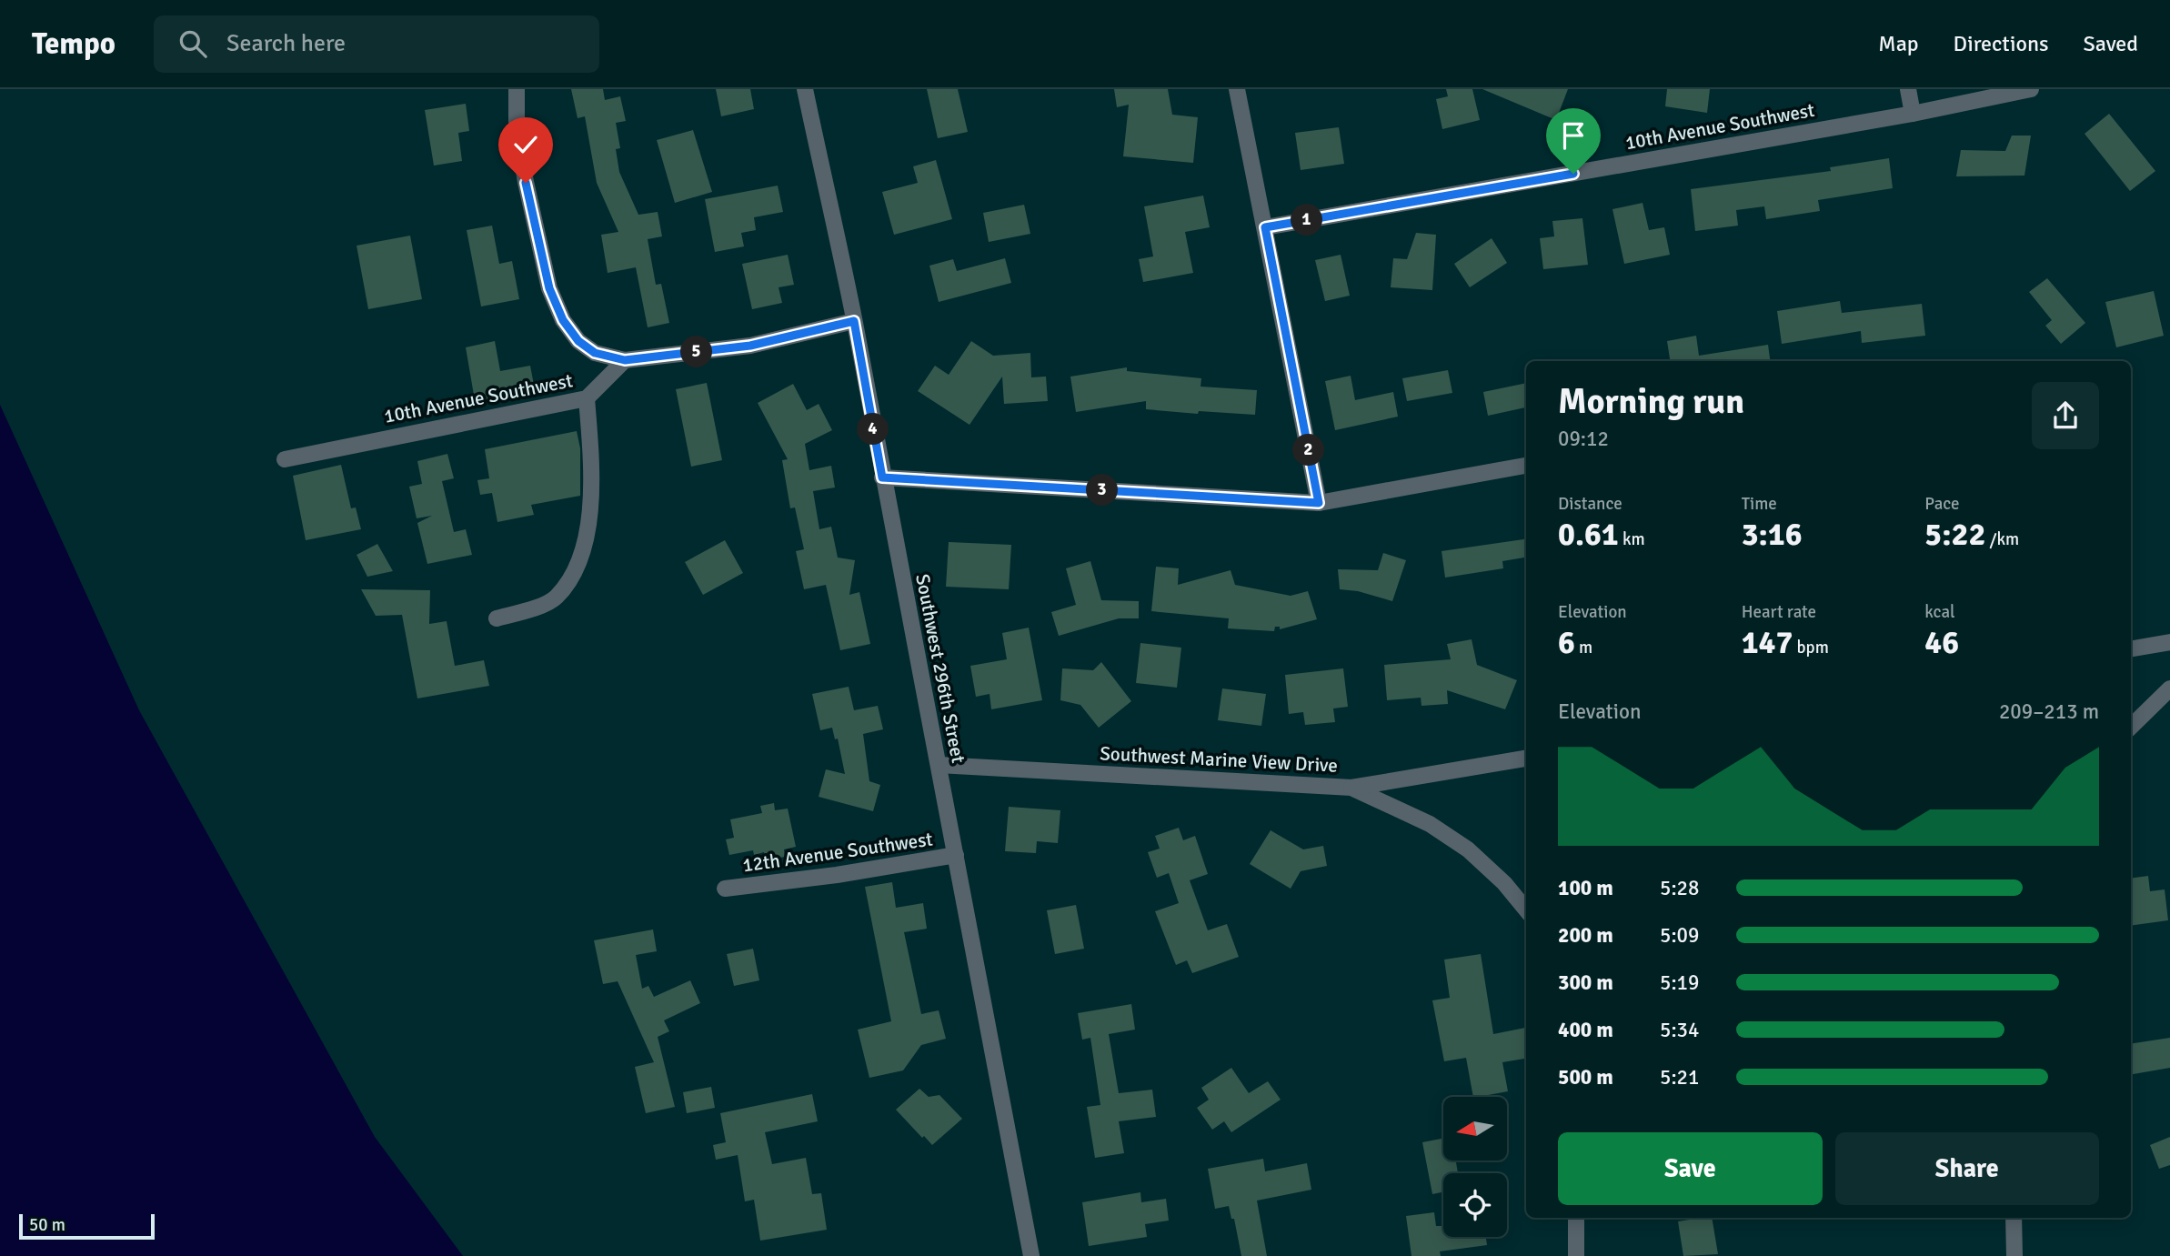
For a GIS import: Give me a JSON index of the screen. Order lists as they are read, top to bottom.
{
  "streets": {
    "street": [
      "10th Avenue Southwest",
      "Southwest 296th Street",
      "Southwest Marine View Drive",
      "12th Avenue Southwest"
    ]
  },
  "crossings": [
    ["Southwest 296th Street", "Southwest Marine View Drive"],
    ["Southwest 296th Street", "12th Avenue Southwest"]
  ],
  "scale_bar": "50 m",
  "north": "left",
  "page": {
    "header": "Tempo",
    "search": "Search here",
    "nav": ["Map", "Directions", "Saved"],
    "pins": [
      "1",
      "5",
      "4",
      "2",
      "3"
    ],
    "heading": ["Morning run", "09:12"],
    "stats": [
      ["Distance", "0.61 km"],
      ["Time", "3:16"],
      ["Pace", "5:22 /km"],
      ["Elevation", "6 m"],
      ["Heart rate", "147 bpm"],
      ["kcal", "46"]
    ],
    "chart": ["Elevation", "209–213 m"],
    "list": [
      {
        "name": "100 m",
        "note": "5:28"
      },
      {
        "name": "200 m",
        "note": "5:09"
      },
      {
        "name": "300 m",
        "note": "5:19"
      },
      {
        "name": "400 m",
        "note": "5:34"
      },
      {
        "name": "500 m",
        "note": "5:21"
      }
    ],
    "buttons": ["Save", "Share"],
    "scale": "50 m"
  }
}
